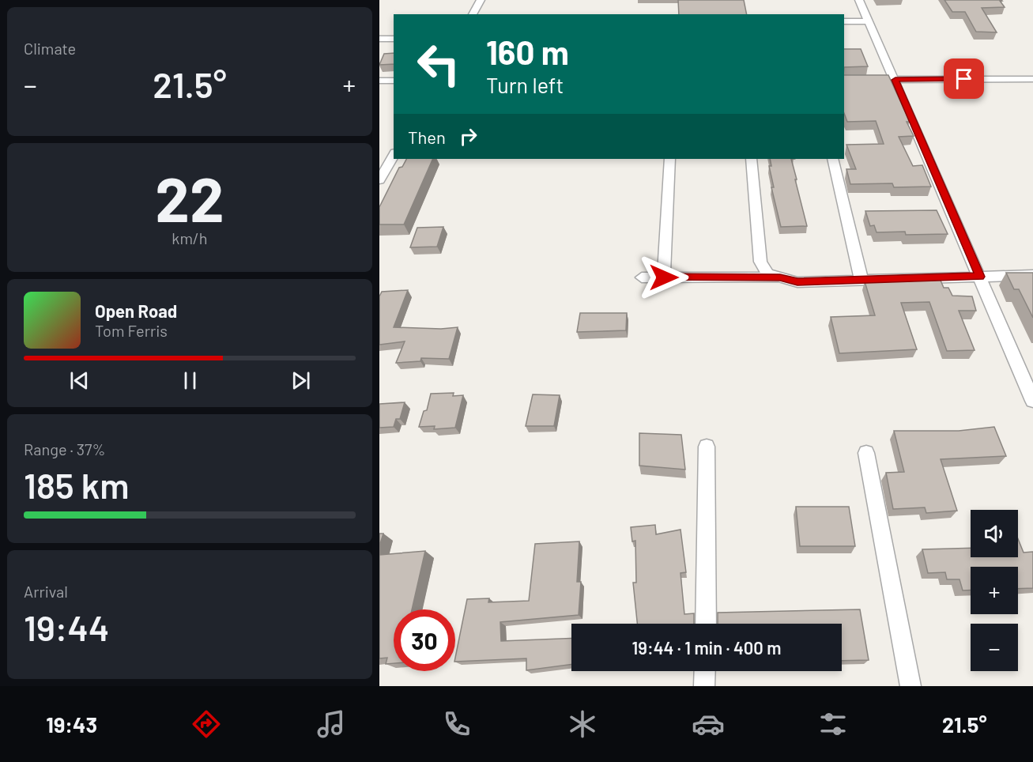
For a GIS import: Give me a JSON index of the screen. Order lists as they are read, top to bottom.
{
  "page": {
    "tile": [
      "Climate",
      ["22", "km/h"],
      ["Range · 37%", "185 km"],
      ["Arrival", "19:44"]
    ],
    "turn": ["160 m", "Turn left"],
    "heat": ["−", "21.5°", "+"],
    "then": "Then",
    "song": ["Open Road", "Tom Ferris"],
    "map_buttons": ["+", "−"],
    "limit": "30",
    "trip": "19:44 · 1 min · 400 m",
    "tabs": ["19:43", "21.5°"]
  }
}
